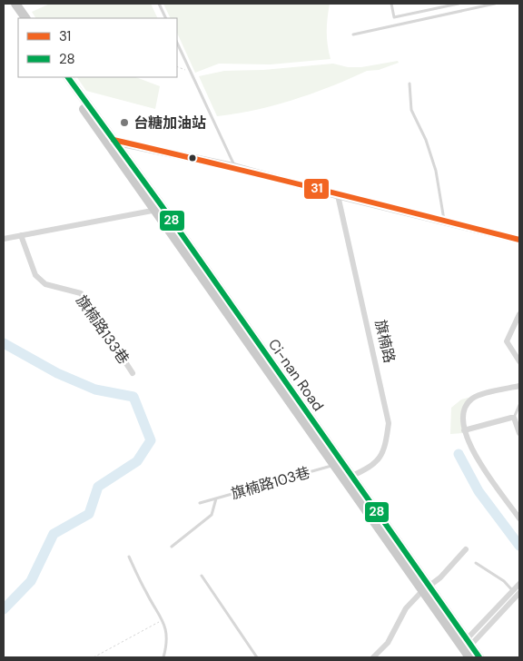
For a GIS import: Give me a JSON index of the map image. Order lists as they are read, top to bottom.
{
  "streets": {
    "main road": ["Ci-nan Road"],
    "street": ["旗楠路133巷", "旗楠路"],
    "lane": ["旗楠路103巷"]
  },
  "crossings": [
    ["旗楠路", "Ci-nan Road"],
    ["Ci-nan Road", "旗楠路103巷"]
  ],
  "places": ["台糖加油站"],
  "lines": ["transit line 28", "transit line 31"],
  "legend": ["31", "28"]
}
